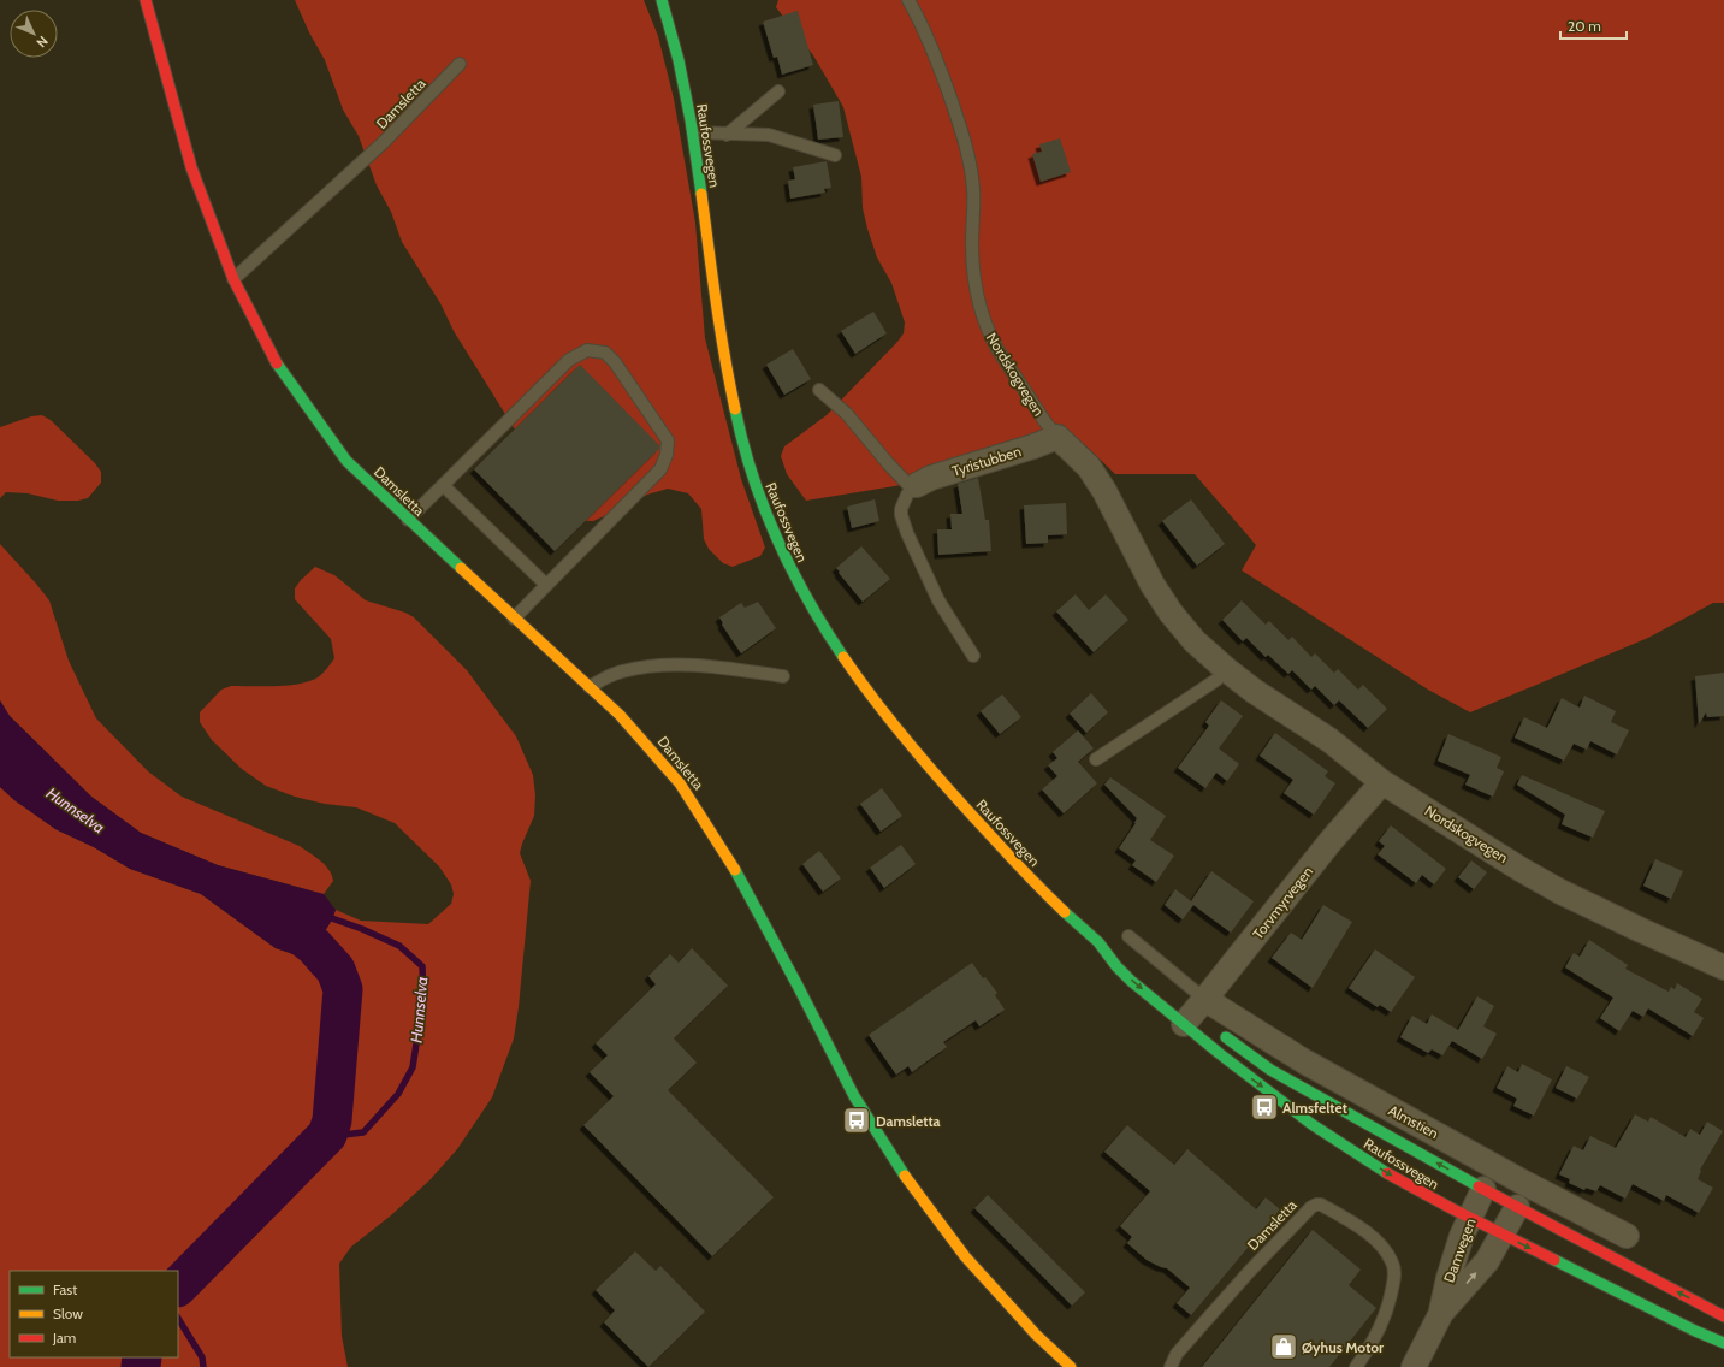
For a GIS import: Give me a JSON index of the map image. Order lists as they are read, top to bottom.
{
  "streets": {
    "main road": ["Damsletta", "Raufossvegen"],
    "street": [
      "Nordskogvegen",
      "Tyristubben",
      "Torvmyrvegen",
      "Almstien",
      "Damvegen"
    ]
  },
  "crossings": [
    ["Raufossvegen", "Torvmyrvegen"],
    ["Raufossvegen", "Almstien"],
    ["Raufossvegen", "Damvegen"],
    ["Nordskogvegen", "Tyristubben"],
    ["Nordskogvegen", "Torvmyrvegen"],
    ["Torvmyrvegen", "Almstien"]
  ],
  "water": ["Hunnselva"],
  "places": {
    "bus stop": ["Almsfeltet", "Damsletta"],
    "shop": ["Øyhus Motor"]
  },
  "legend": ["Fast", "Slow", "Jam"],
  "scale_bar": "20 m",
  "north": "bottom right"
}
